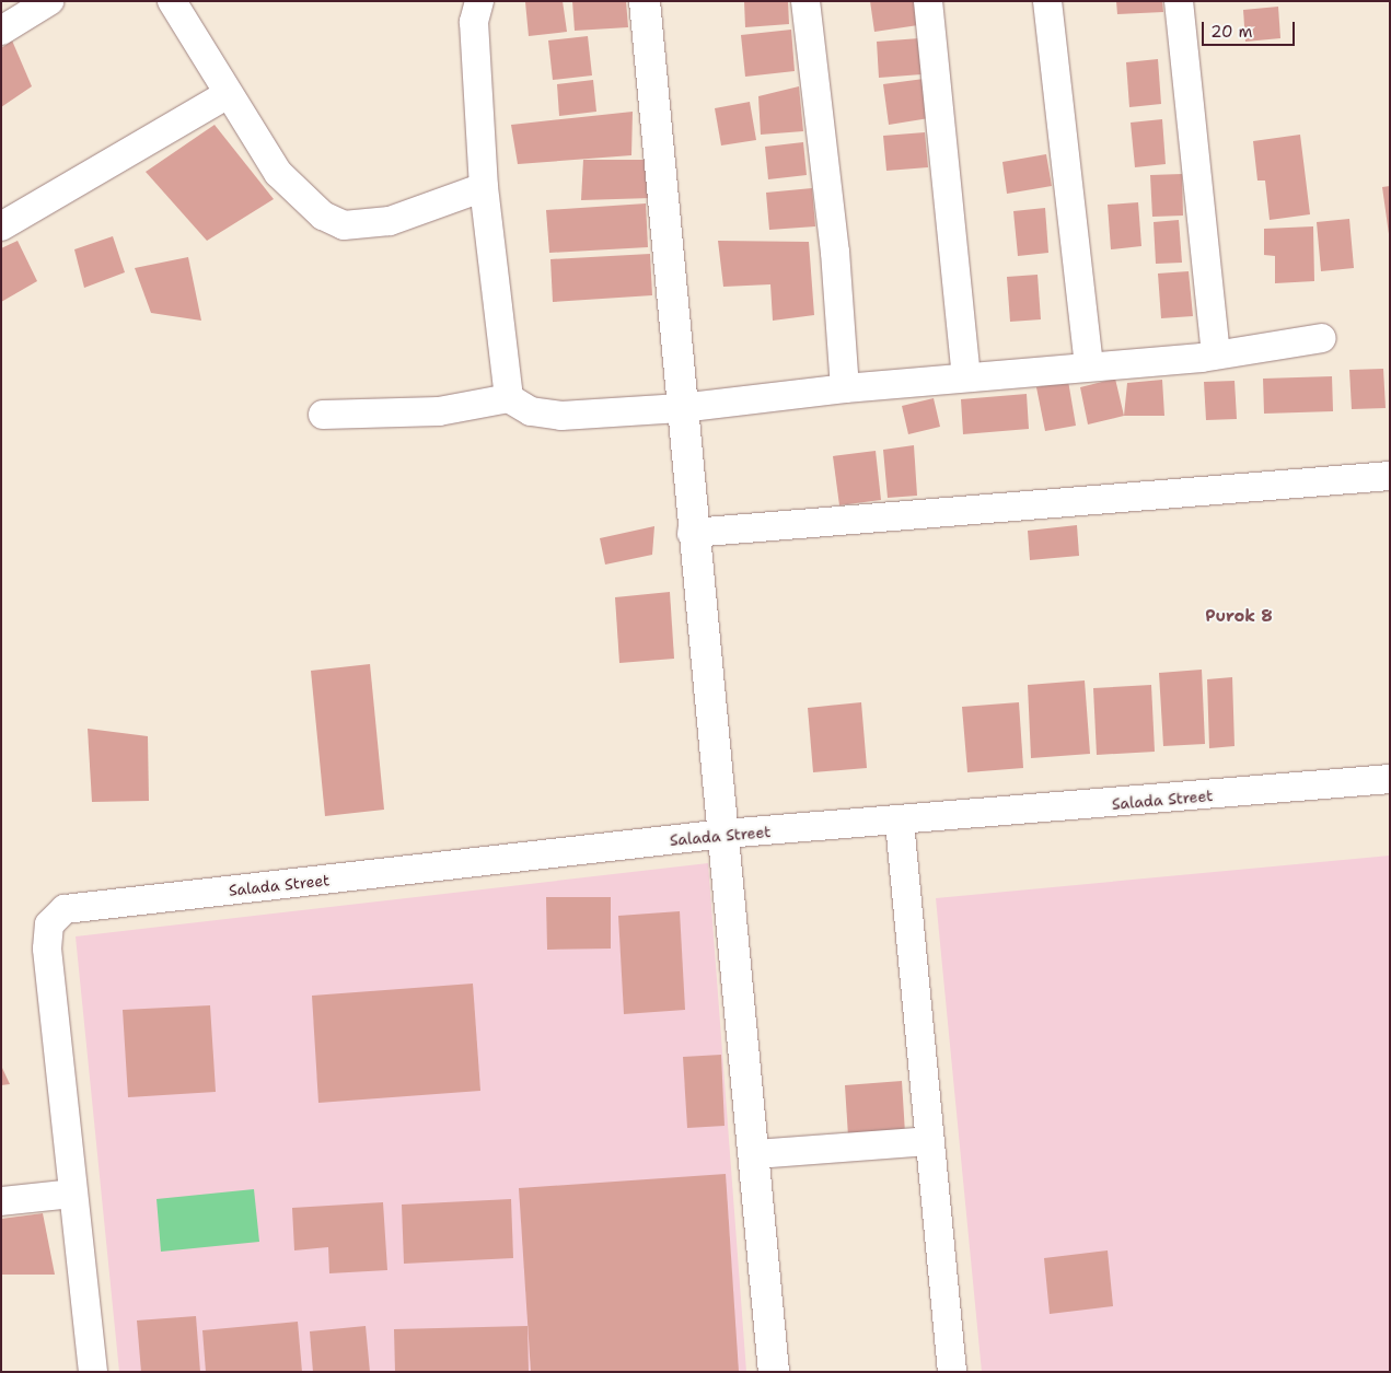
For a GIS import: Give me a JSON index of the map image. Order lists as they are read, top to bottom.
{
  "streets": {
    "street": ["Salada Street"]
  },
  "districts": ["Purok 8"],
  "scale_bar": "20 m"
}
